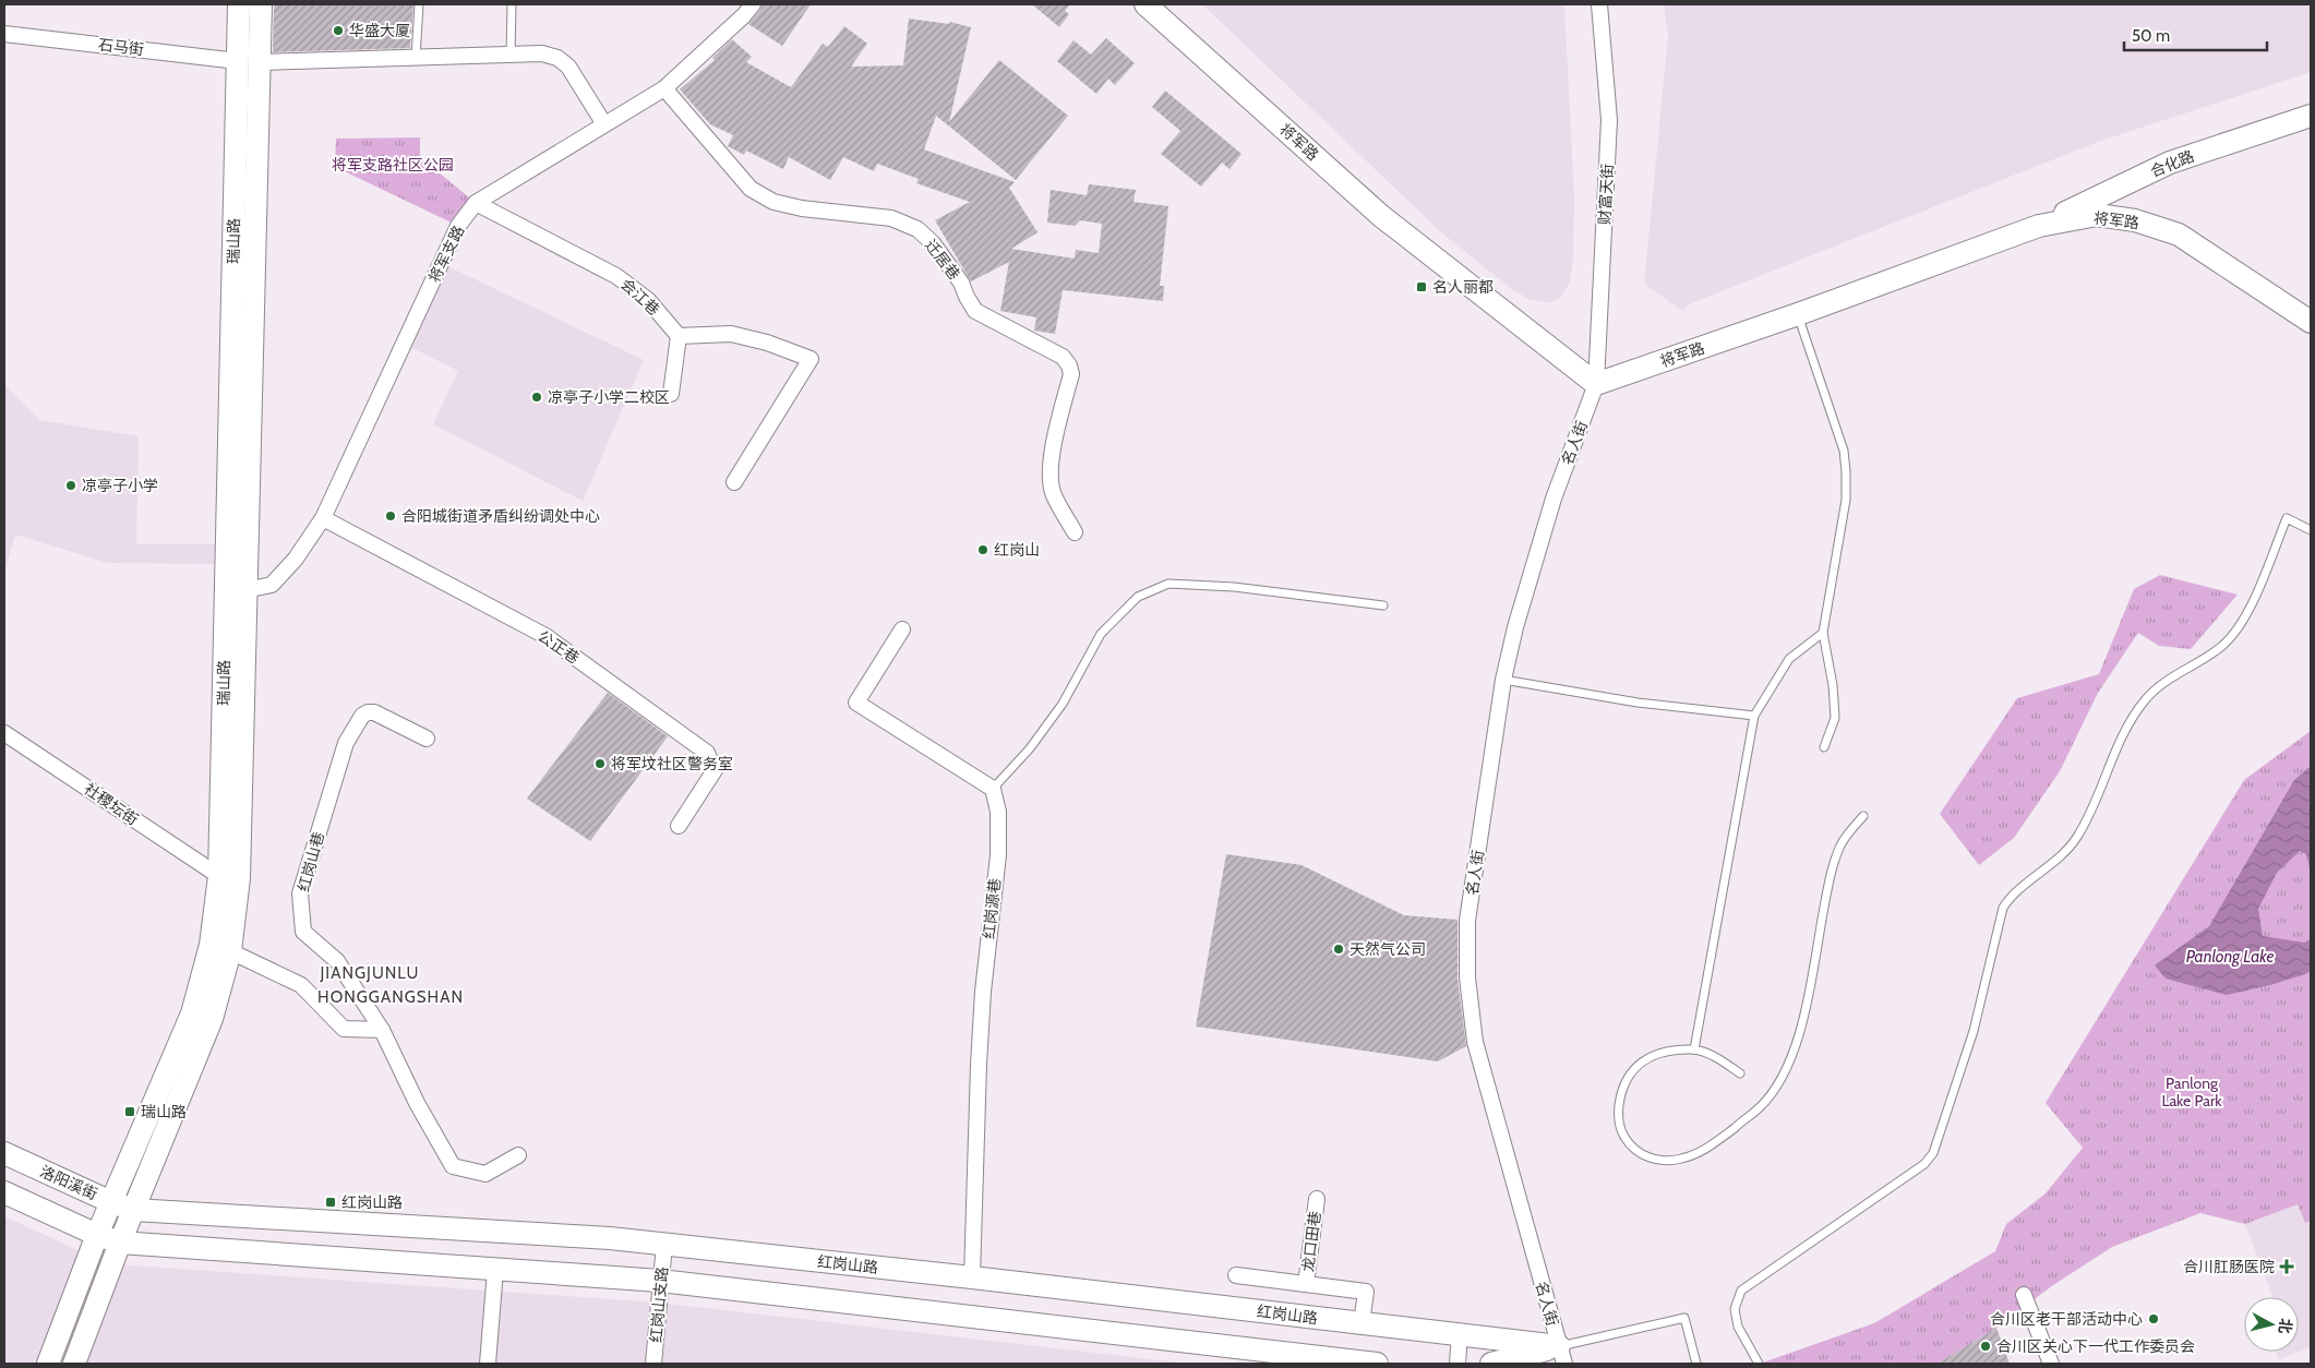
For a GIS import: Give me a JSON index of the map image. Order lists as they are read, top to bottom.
{
  "streets": {
    "main road": [
      "将军路",
      "合化路",
      "瑞山路",
      "洛阳溪街",
      "红岗山路"
    ],
    "street": [
      "石马街",
      "财富天街",
      "将军支路",
      "迁居巷",
      "会江巷",
      "名人街",
      "公正巷",
      "社稷坛街",
      "红岗山巷",
      "红岗源巷",
      "龙口田巷",
      "红岗山支路"
    ]
  },
  "crossings": [
    ["石马街", "瑞山路"],
    ["石马街", "将军支路"],
    ["将军路", "合化路"],
    ["将军路", "财富天街"],
    ["将军路", "名人街"],
    ["财富天街", "名人街"],
    ["瑞山路", "将军支路"],
    ["瑞山路", "社稷坛街"],
    ["瑞山路", "洛阳溪街"],
    ["瑞山路", "红岗山路"],
    ["将军支路", "迁居巷"],
    ["将军支路", "会江巷"],
    ["将军支路", "公正巷"],
    ["名人街", "红岗山路"],
    ["红岗源巷", "红岗山路"],
    ["洛阳溪街", "红岗山路"],
    ["龙口田巷", "红岗山路"],
    ["红岗山路", "红岗山支路"]
  ],
  "districts": ["JIANGJUNLU", "HONGGANGSHAN"],
  "water": ["Panlong Lake"],
  "parks": ["将军支路社区公园", "Panlong Lake Park"],
  "places": {
    "other": [
      "华盛大厦",
      "凉亭子小学二校区",
      "凉亭子小学",
      "合阳城街道矛盾纠纷调处中心",
      "红岗山",
      "将军坟社区警务室",
      "天然气公司",
      "合川区老干部活动中心",
      "合川区关心下一代工作委员会"
    ],
    "transit": ["名人丽都", "瑞山路", "红岗山路"],
    "health": ["合川肛肠医院"]
  },
  "scale_bar": "50 m",
  "north": "right"
}
